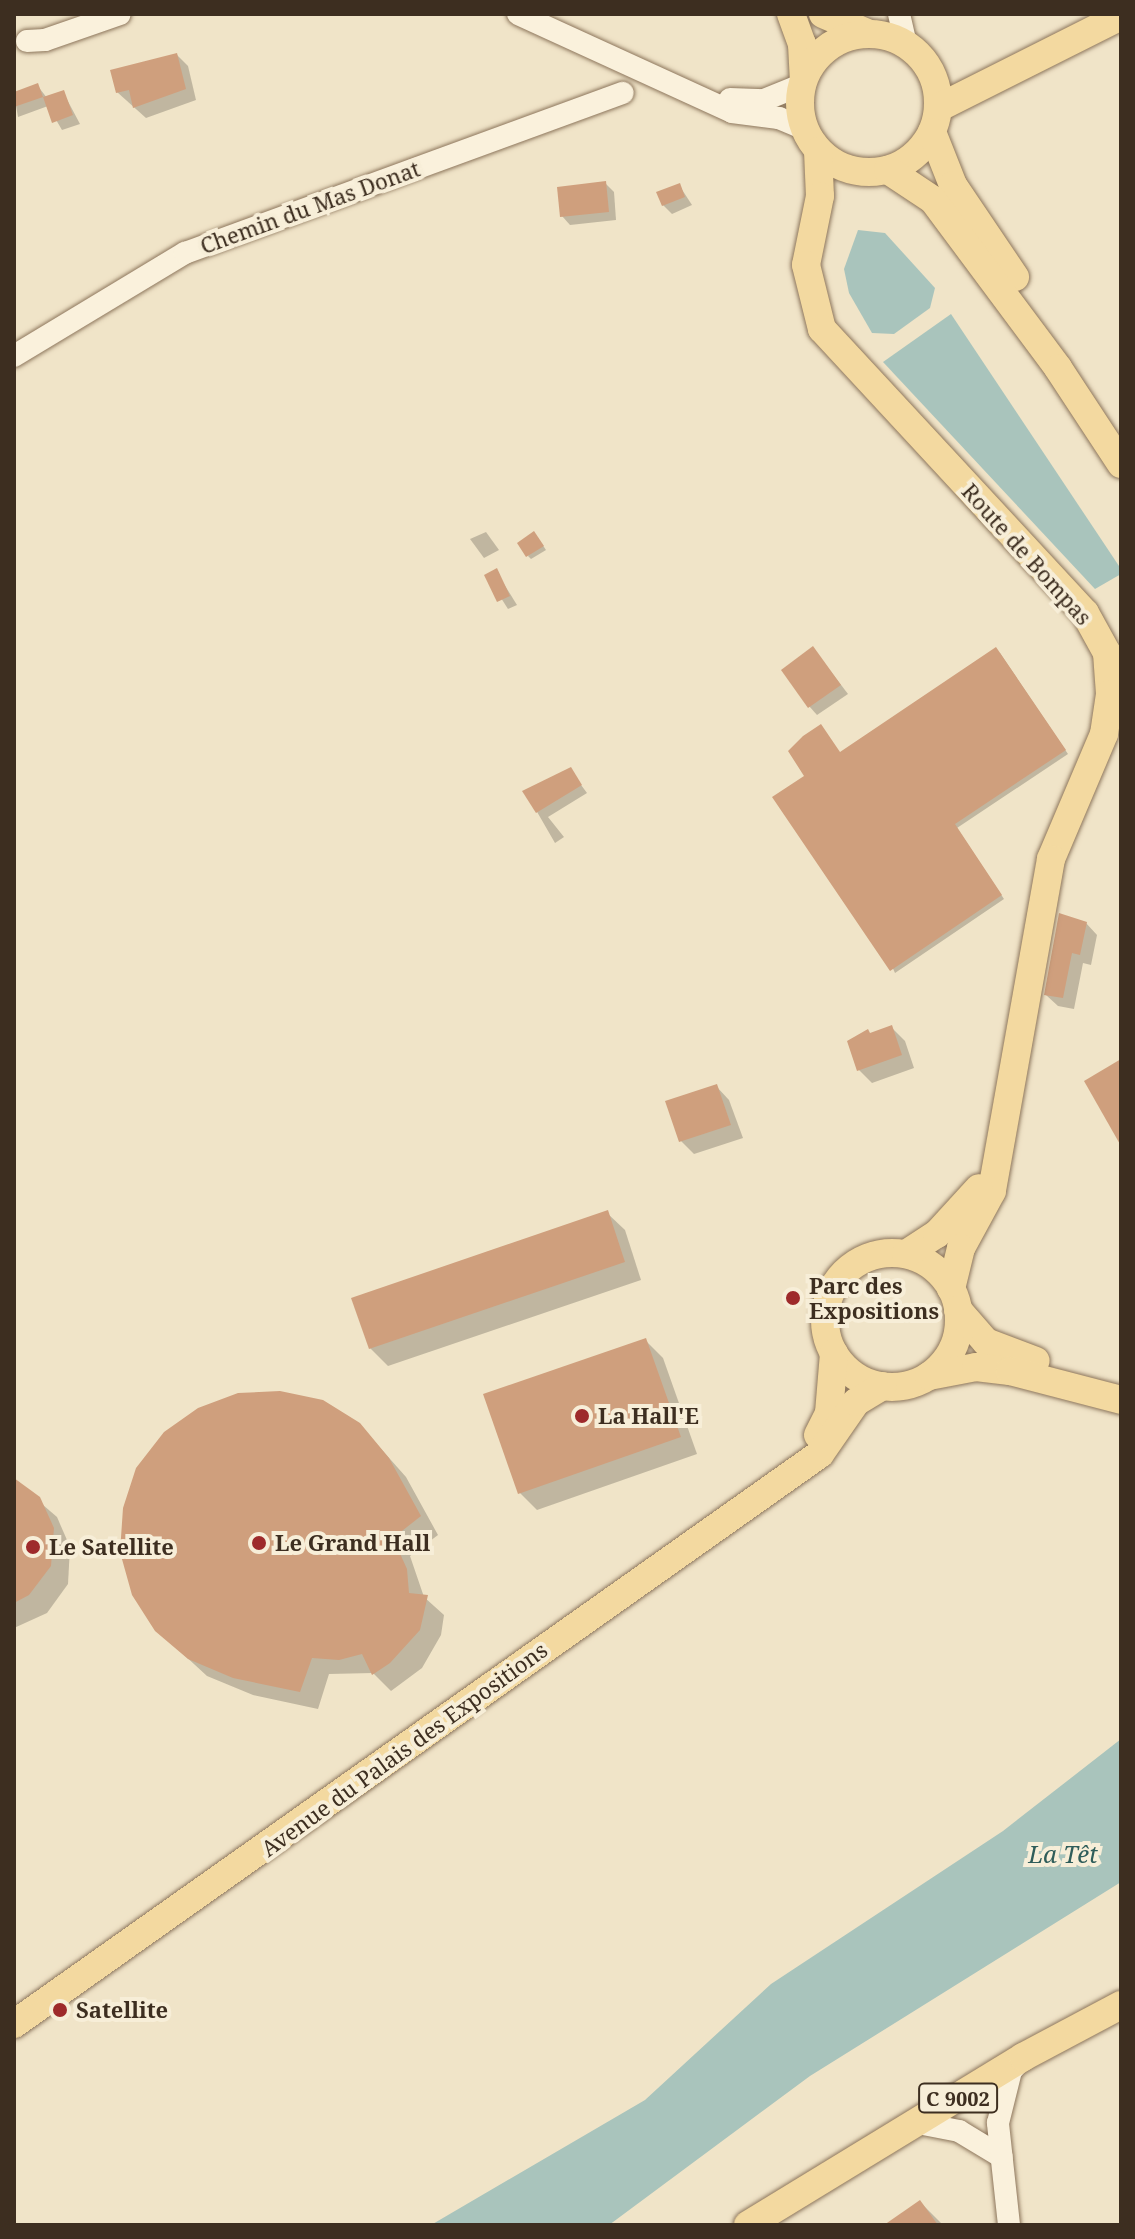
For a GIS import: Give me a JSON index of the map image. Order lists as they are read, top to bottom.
{
  "streets": {
    "main road": ["Route de Bompas", "Avenue du Palais des Expositions", "C 9002"],
    "street": ["Chemin du Mas Donat"]
  },
  "crossings": [
    ["Route de Bompas", "Avenue du Palais des Expositions"]
  ],
  "water": ["La Têt"],
  "places": [
    "Parc des Expositions",
    "La Hall'E",
    "Le Grand Hall",
    "Le Satellite",
    "Satellite"
  ]
}
